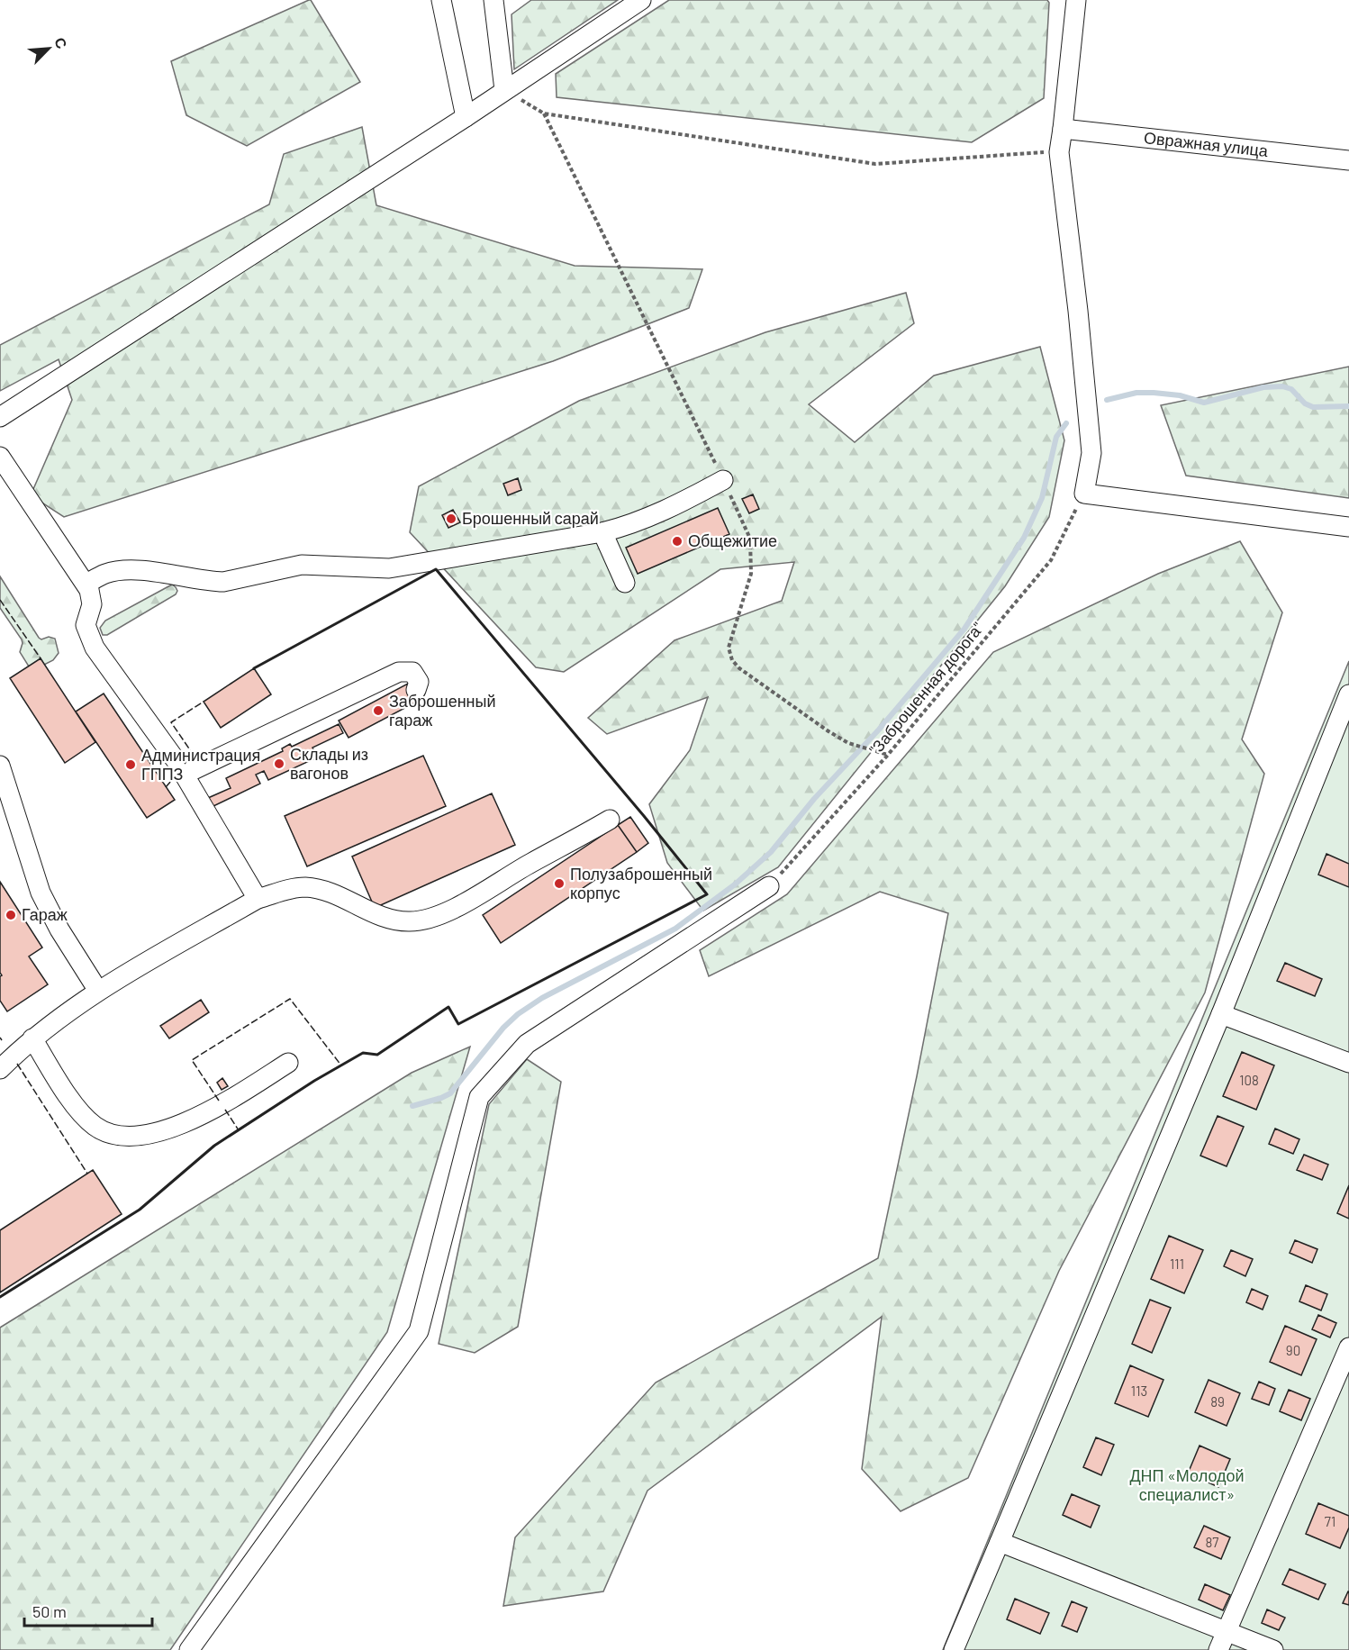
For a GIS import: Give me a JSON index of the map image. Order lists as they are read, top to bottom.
{
  "streets": {
    "street": ["Овражная улица"],
    "path": ["\"Заброшенная дорога\""]
  },
  "parks": ["ДНП «Молодой специалист»"],
  "places": [
    "Брошенный сарай",
    "Общежитие",
    "Заброшенный гараж",
    "Склады из вагонов",
    "Администрация ГППЗ",
    "Полузаброшенный корпус",
    "Гараж"
  ],
  "house_numbers": [
    "108",
    "111",
    "90",
    "113",
    "89",
    "71",
    "87"
  ],
  "scale_bar": "50 m",
  "north": "top right"
}
